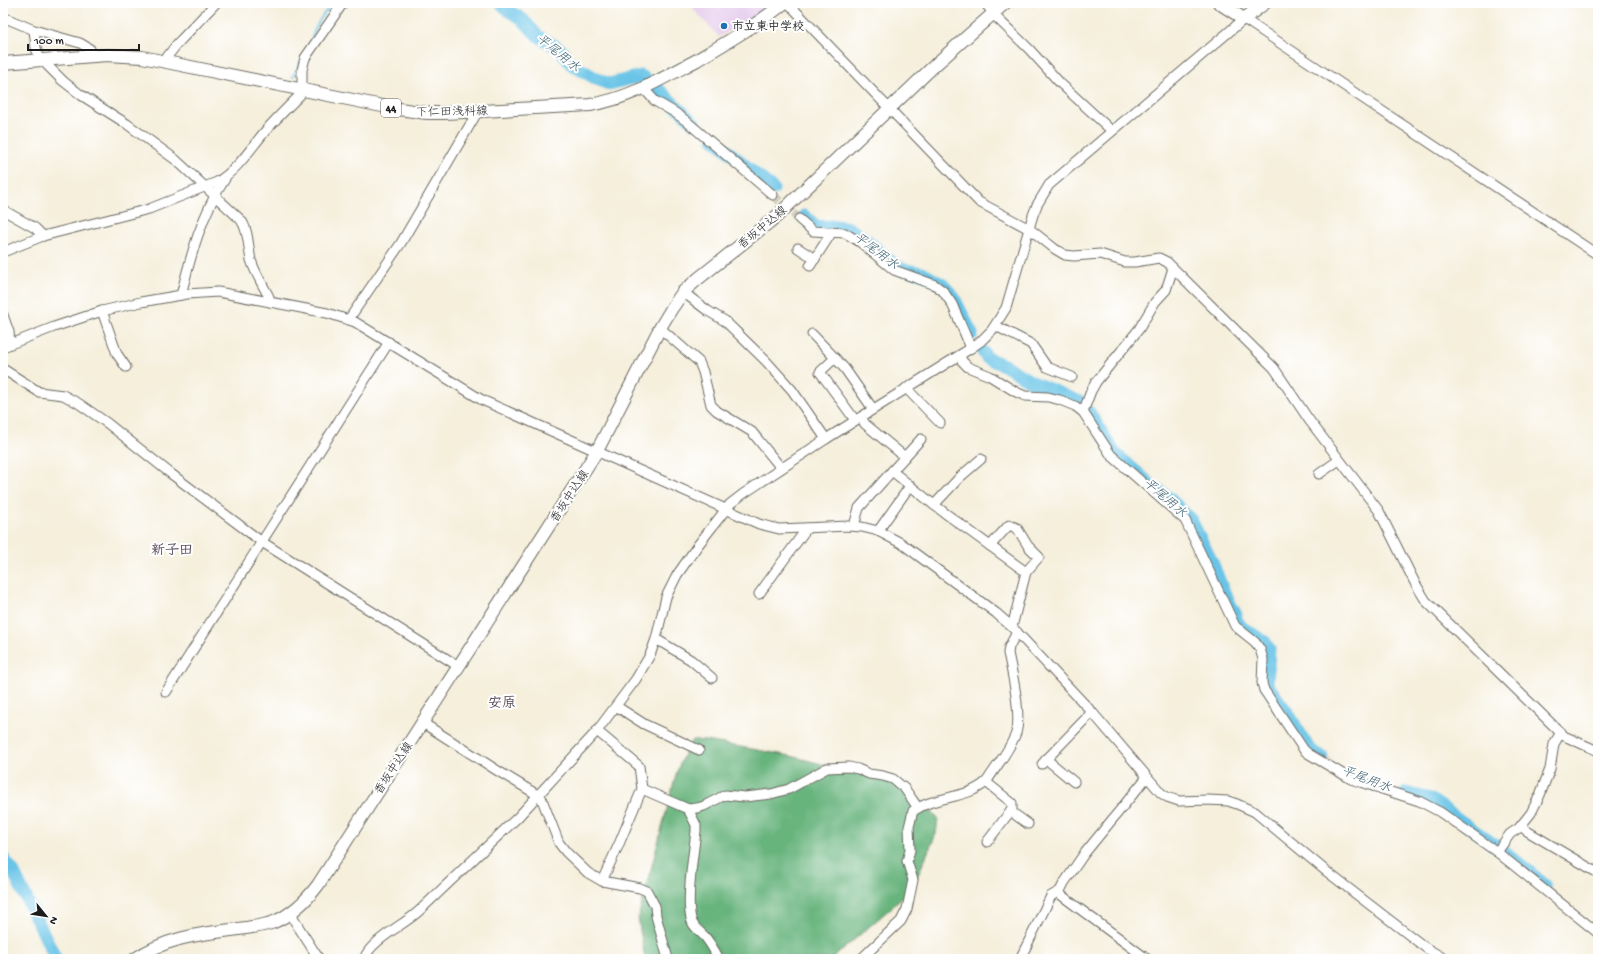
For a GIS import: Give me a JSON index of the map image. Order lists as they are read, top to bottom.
{
  "streets": {
    "main road": ["44", "下仁田浅科線", "香坂中込線"]
  },
  "districts": ["新子田", "安原"],
  "water": ["平尾用水"],
  "places": ["市立東中学校"],
  "scale_bar": "100 m",
  "north": "bottom right"
}
